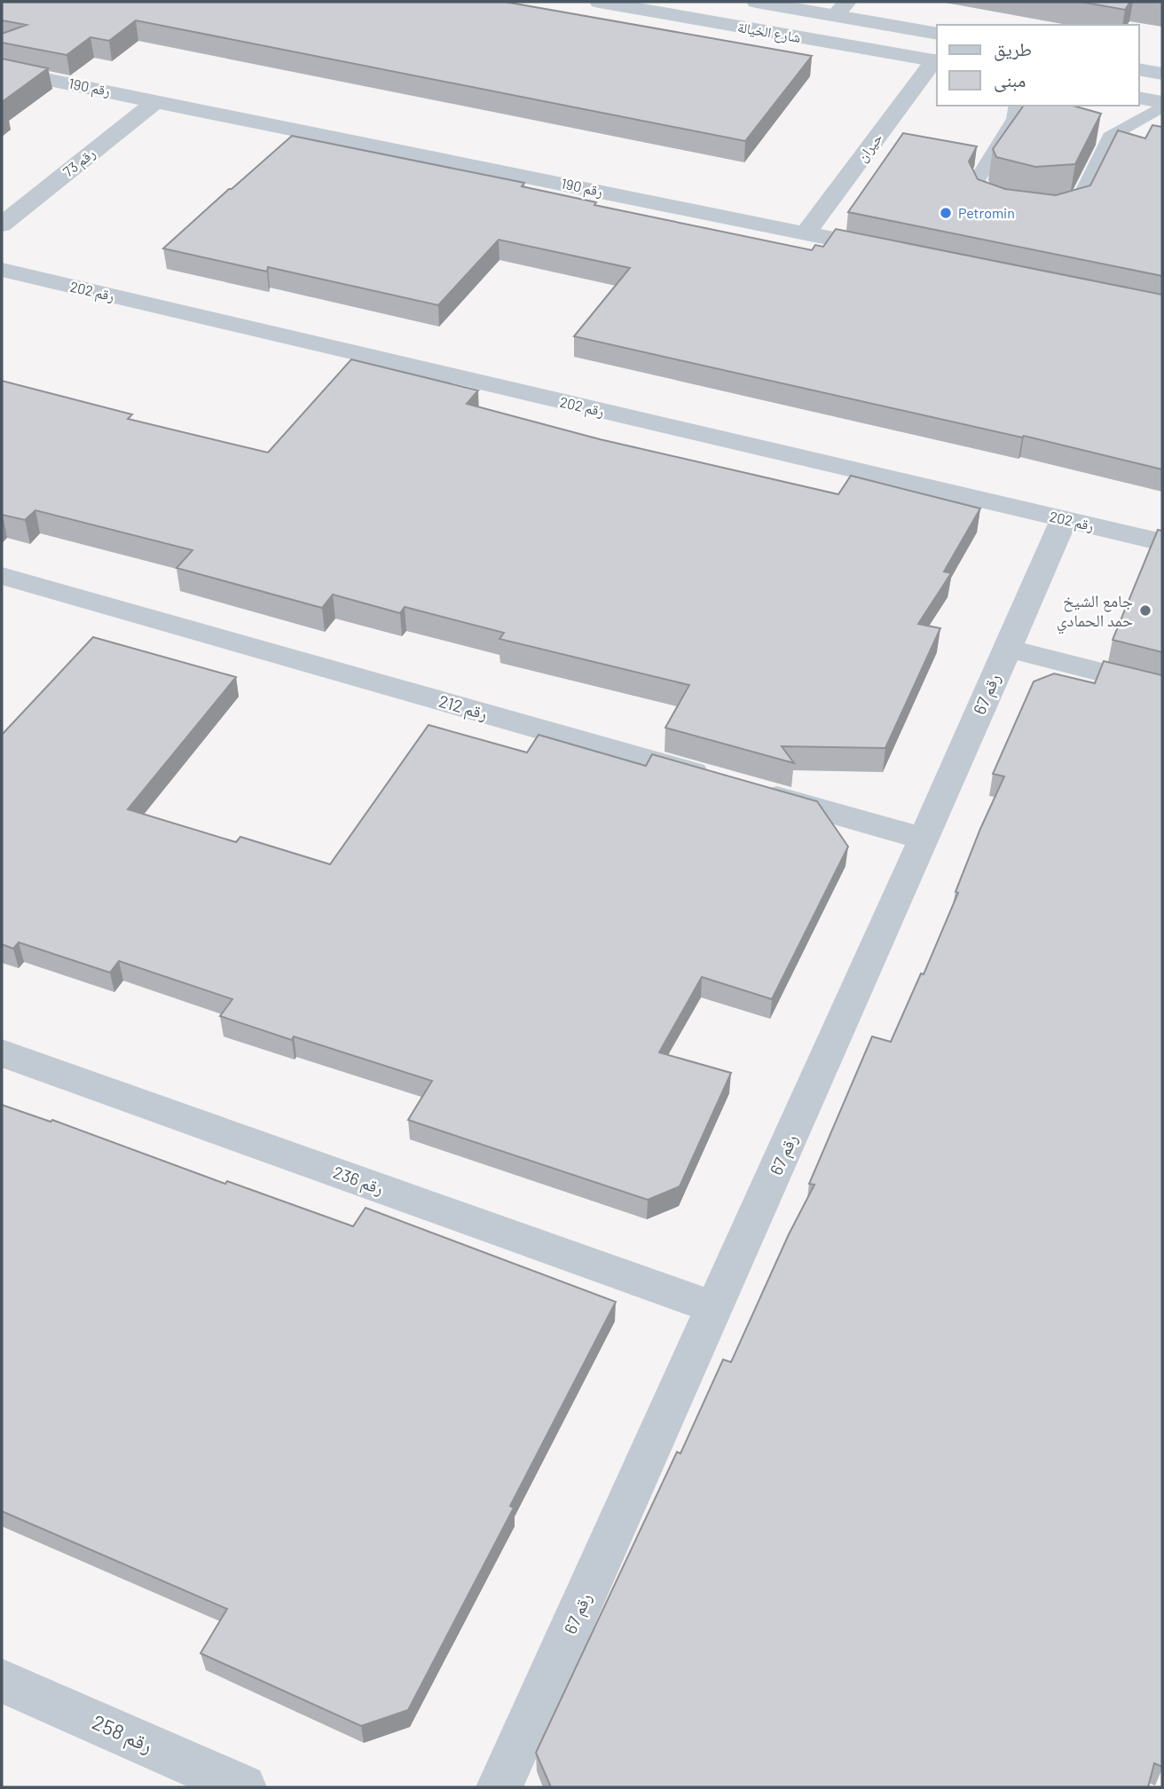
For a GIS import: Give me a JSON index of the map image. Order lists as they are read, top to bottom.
{
  "streets": {
    "street": [
      "شارع الخيالة",
      "رقم 190",
      "حيران",
      "رقم 73",
      "رقم 202",
      "رقم 67",
      "رقم 212",
      "رقم 236",
      "رقم 258"
    ]
  },
  "crossings": [
    ["شارع الخيالة", "حيران"],
    ["رقم 190", "حيران"],
    ["رقم 190", "رقم 73"],
    ["رقم 202", "رقم 67"],
    ["رقم 67", "رقم 212"],
    ["رقم 67", "رقم 236"]
  ],
  "places": ["Petromin", "جامع الشيخ حمد الحمادي"],
  "legend": ["طريق", "مبنى"]
}
